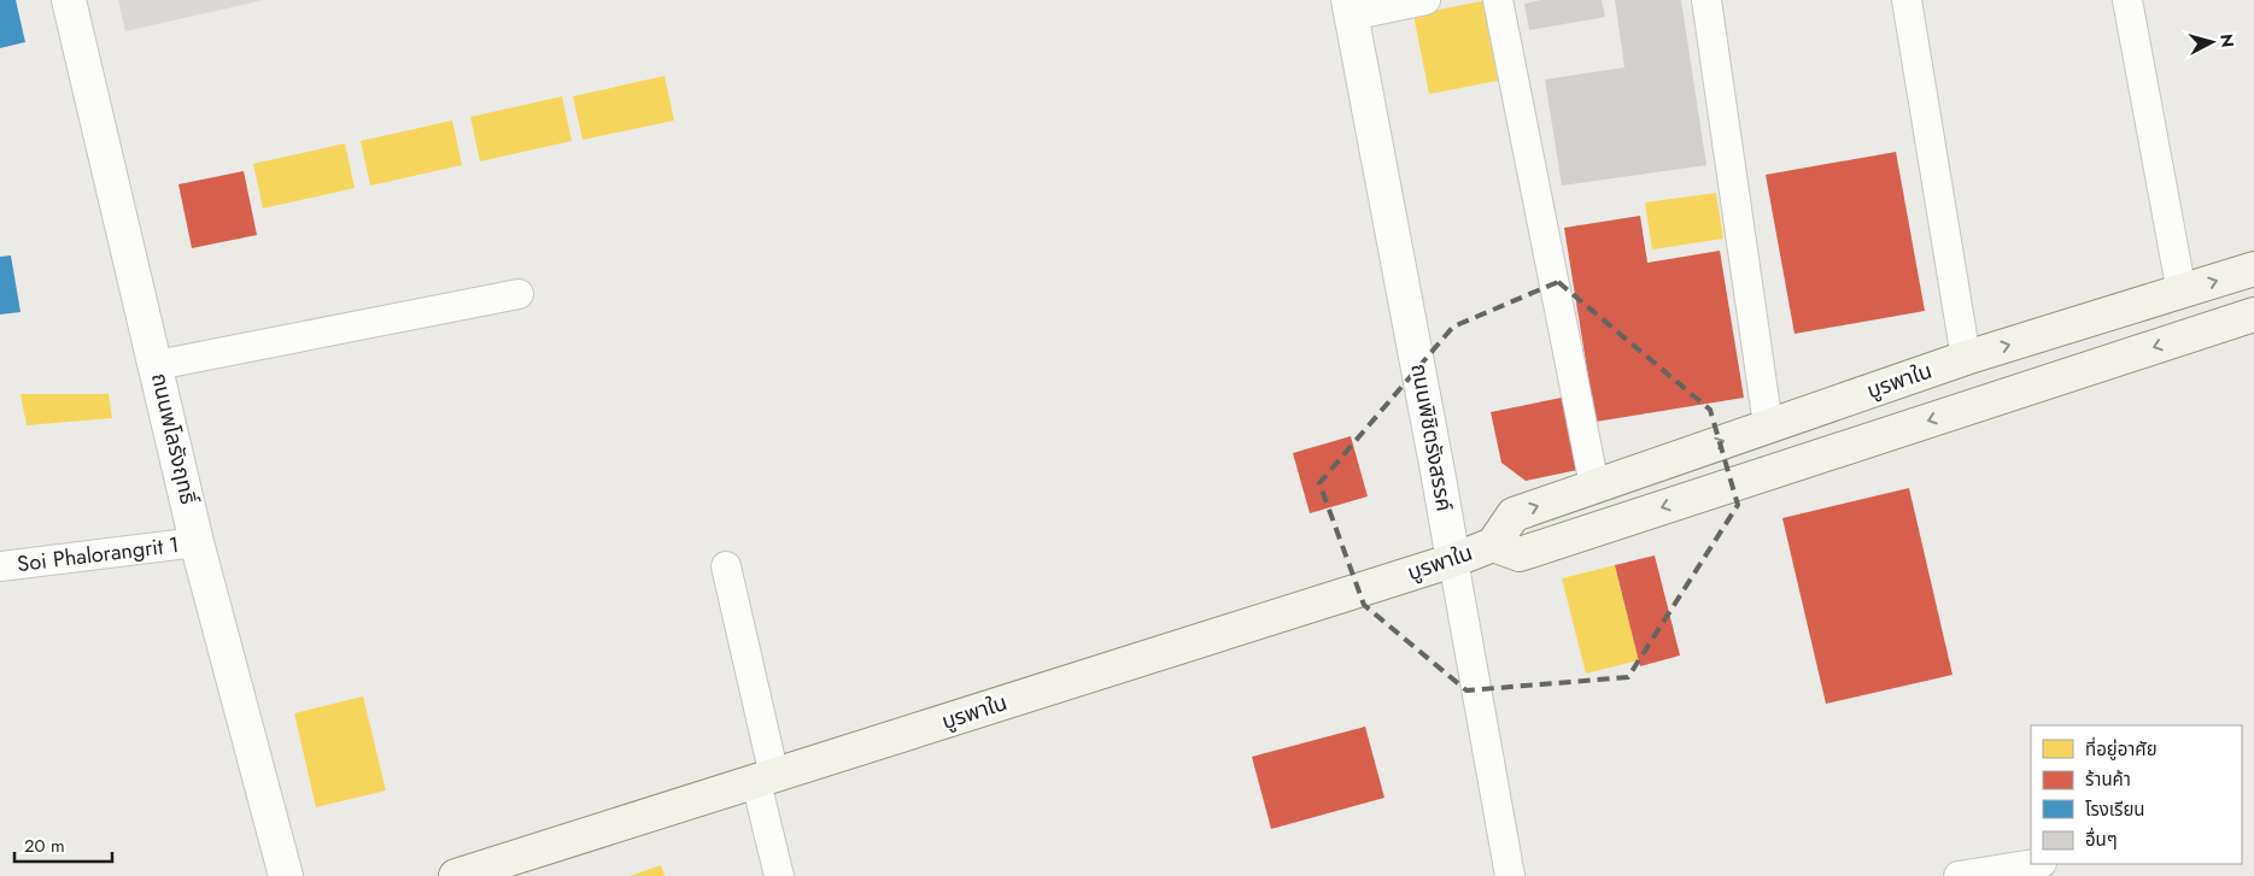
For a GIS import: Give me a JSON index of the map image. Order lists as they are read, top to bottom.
{
  "streets": {
    "main road": ["บูรพาใน"],
    "street": ["ถนนพิชิตรังสรรค์", "ถนนพโลรังฤทธิ์", "Soi Phalorangrit 1"]
  },
  "crossings": [
    ["บูรพาใน", "ถนนพิชิตรังสรรค์"],
    ["ถนนพโลรังฤทธิ์", "Soi Phalorangrit 1"]
  ],
  "legend": [
    "ที่อยู่อาศัย",
    "ร้านค้า",
    "โรงเรียน",
    "อื่นๆ"
  ],
  "scale_bar": "20 m",
  "north": "right"
}
